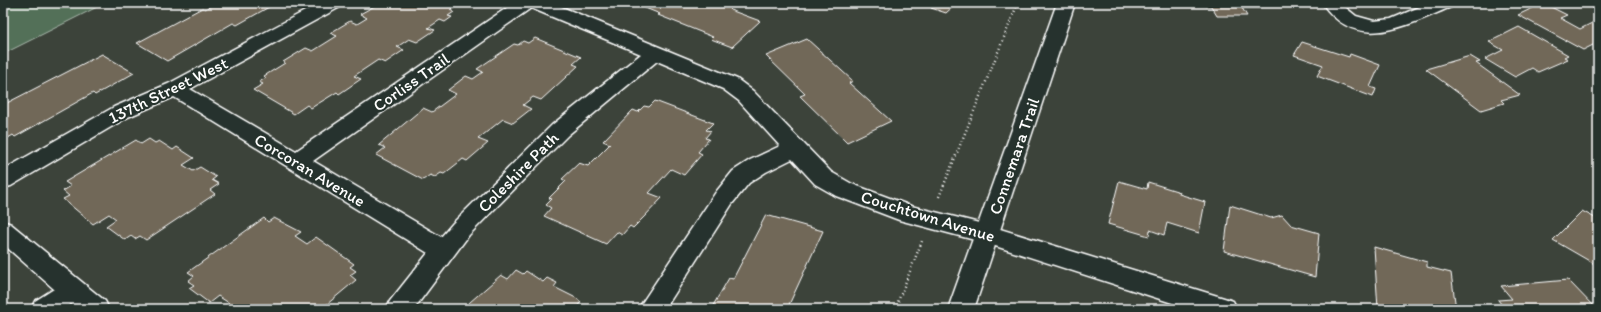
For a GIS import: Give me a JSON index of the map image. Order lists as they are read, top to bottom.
{
  "streets": {
    "street": [
      "Corliss Trail",
      "137th Street West",
      "Connemara Trail",
      "Corcoran Avenue",
      "Coleshire Path",
      "Couchtown Avenue"
    ]
  },
  "crossings": [
    ["Corliss Trail", "Corcoran Avenue"],
    ["137th Street West", "Corcoran Avenue"],
    ["Connemara Trail", "Couchtown Avenue"],
    ["Corcoran Avenue", "Coleshire Path"],
    ["Coleshire Path", "Couchtown Avenue"]
  ]
}
